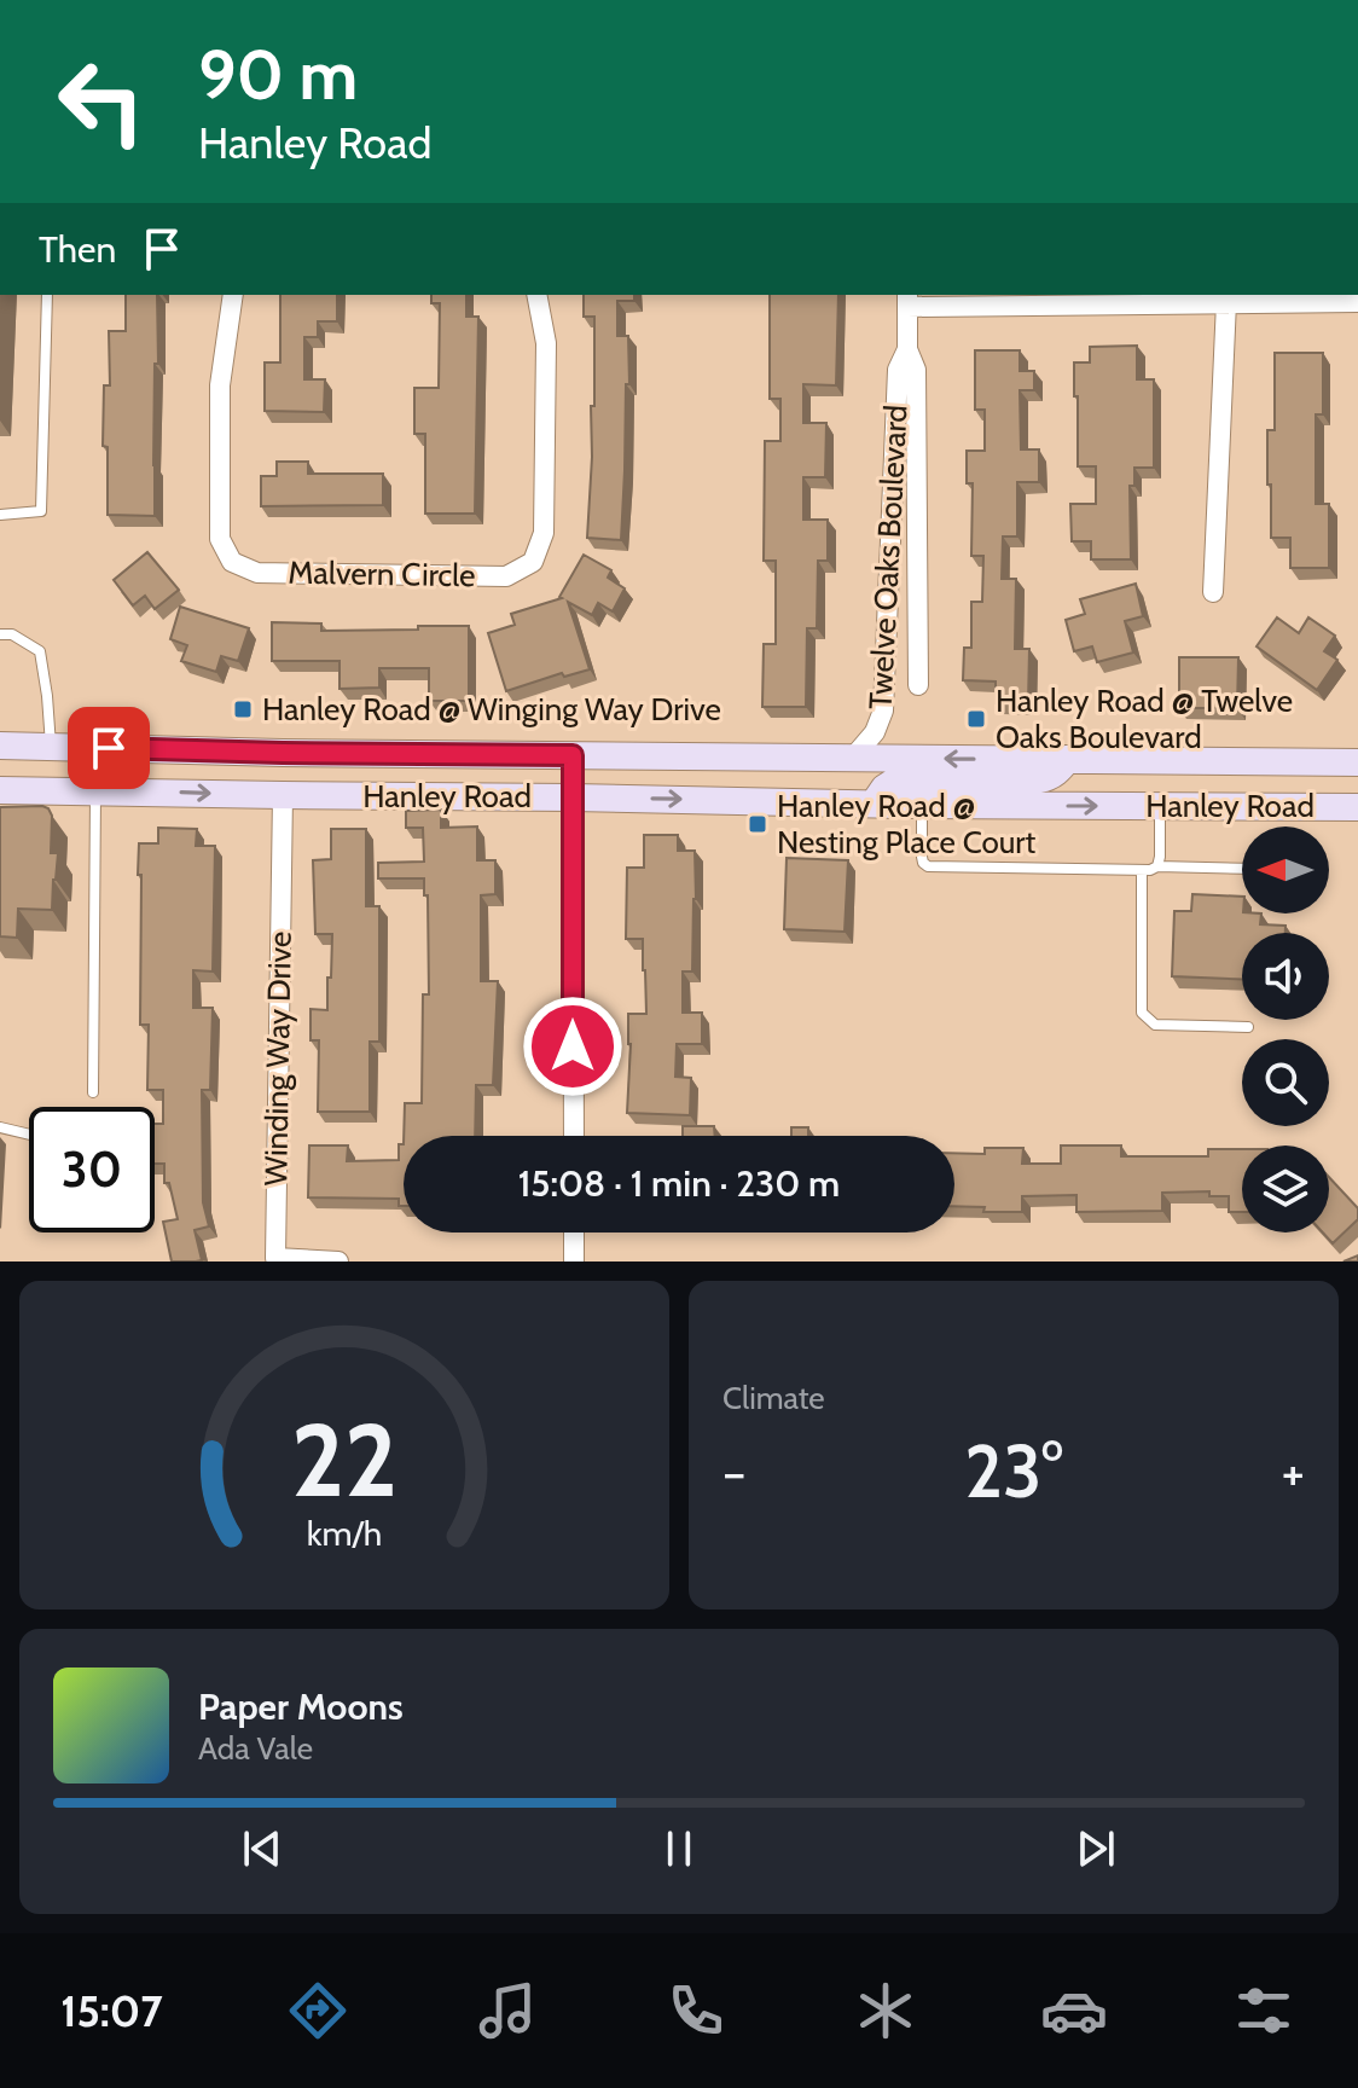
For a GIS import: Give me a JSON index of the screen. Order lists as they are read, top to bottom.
{
  "streets": {
    "main road": ["Hanley Road"],
    "street": ["Twelve Oaks Boulevard", "Malvern Circle", "Winding Way Drive"]
  },
  "crossings": [
    ["Twelve Oaks Boulevard", "Hanley Road"],
    ["Hanley Road", "Winding Way Drive"]
  ],
  "places": {
    "transit": ["Hanley Road @ Winging Way Drive", "Hanley Road @ Twelve Oaks Boulevard", "Hanley Road @ Nesting Place Court"]
  },
  "north": "left",
  "page": {
    "turn": ["90 m", "Hanley Road"],
    "then": "Then",
    "limit": "30",
    "trip": "15:08 · 1 min · 230 m",
    "tile": "Climate",
    "heat": ["−", "23°", "+"],
    "song": ["Paper Moons", "Ada Vale"],
    "tabs": "15:07",
    "gauge": ["22", "km/h"]
  }
}
